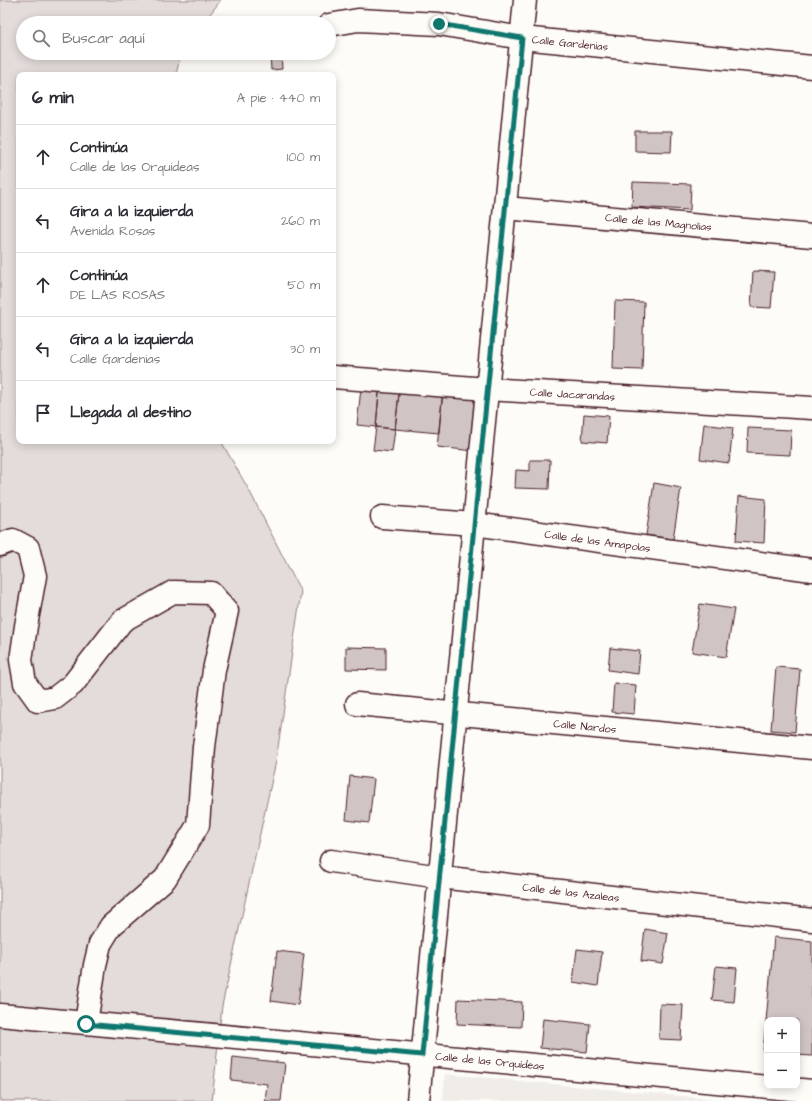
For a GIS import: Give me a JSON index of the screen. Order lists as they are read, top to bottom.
{
  "streets": {
    "street": [
      "Calle Gardenias",
      "Calle de las Magnolias",
      "Calle Jacarandas",
      "Calle de las Amapolas",
      "Calle Nardos",
      "Calle de las Azaleas",
      "Calle de las Orquídeas"
    ]
  },
  "page": {
    "search": "Buscar aquí",
    "heading": ["6 min", "A pie · 440 m"],
    "list": [
      ["Continúa", "Calle de las Orquídeas", "100 m"],
      ["Gira a la izquierda", "Avenida Rosas", "260 m"],
      ["Continúa", "DE LAS ROSAS", "50 m"],
      ["Gira a la izquierda", "Calle Gardenias", "30 m"],
      "Llegada al destino"
    ],
    "map_buttons": ["+", "−"]
  }
}
